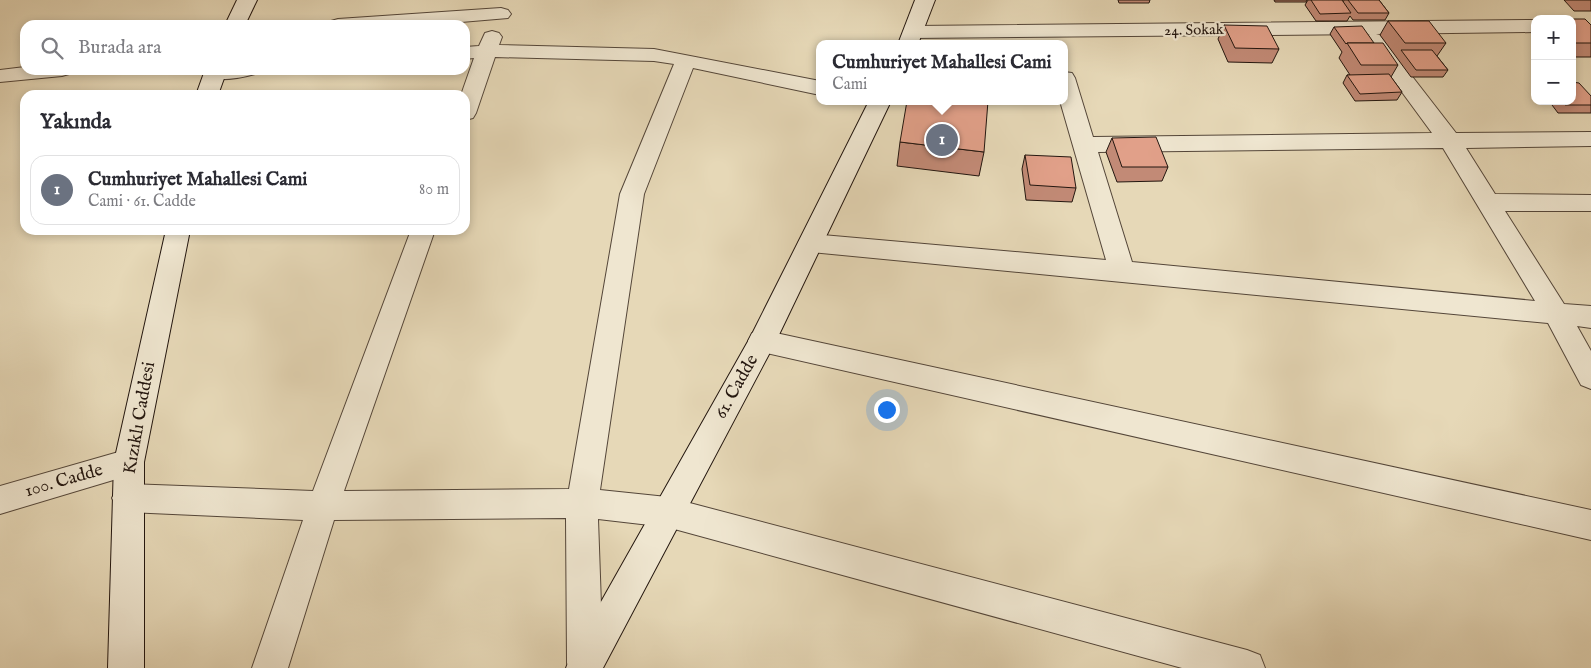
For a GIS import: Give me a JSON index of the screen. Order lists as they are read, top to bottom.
{
  "streets": {
    "street": [
      "24. Sokak",
      "61. Cadde",
      "Kızıklı Caddesi",
      "100. Cadde"
    ]
  },
  "crossings": [
    ["Kızıklı Caddesi", "100. Cadde"]
  ],
  "page": {
    "map_buttons": ["+", "−"],
    "search": "Burada ara",
    "popup": ["Cumhuriyet Mahallesi Cami", "Cami"],
    "heading": "Yakında",
    "pins": "1",
    "list": [
      {
        "mark": "1",
        "name": "Cumhuriyet Mahallesi Cami",
        "note": "Cami · 61. Cadde",
        "value": "80 m"
      }
    ]
  }
}
